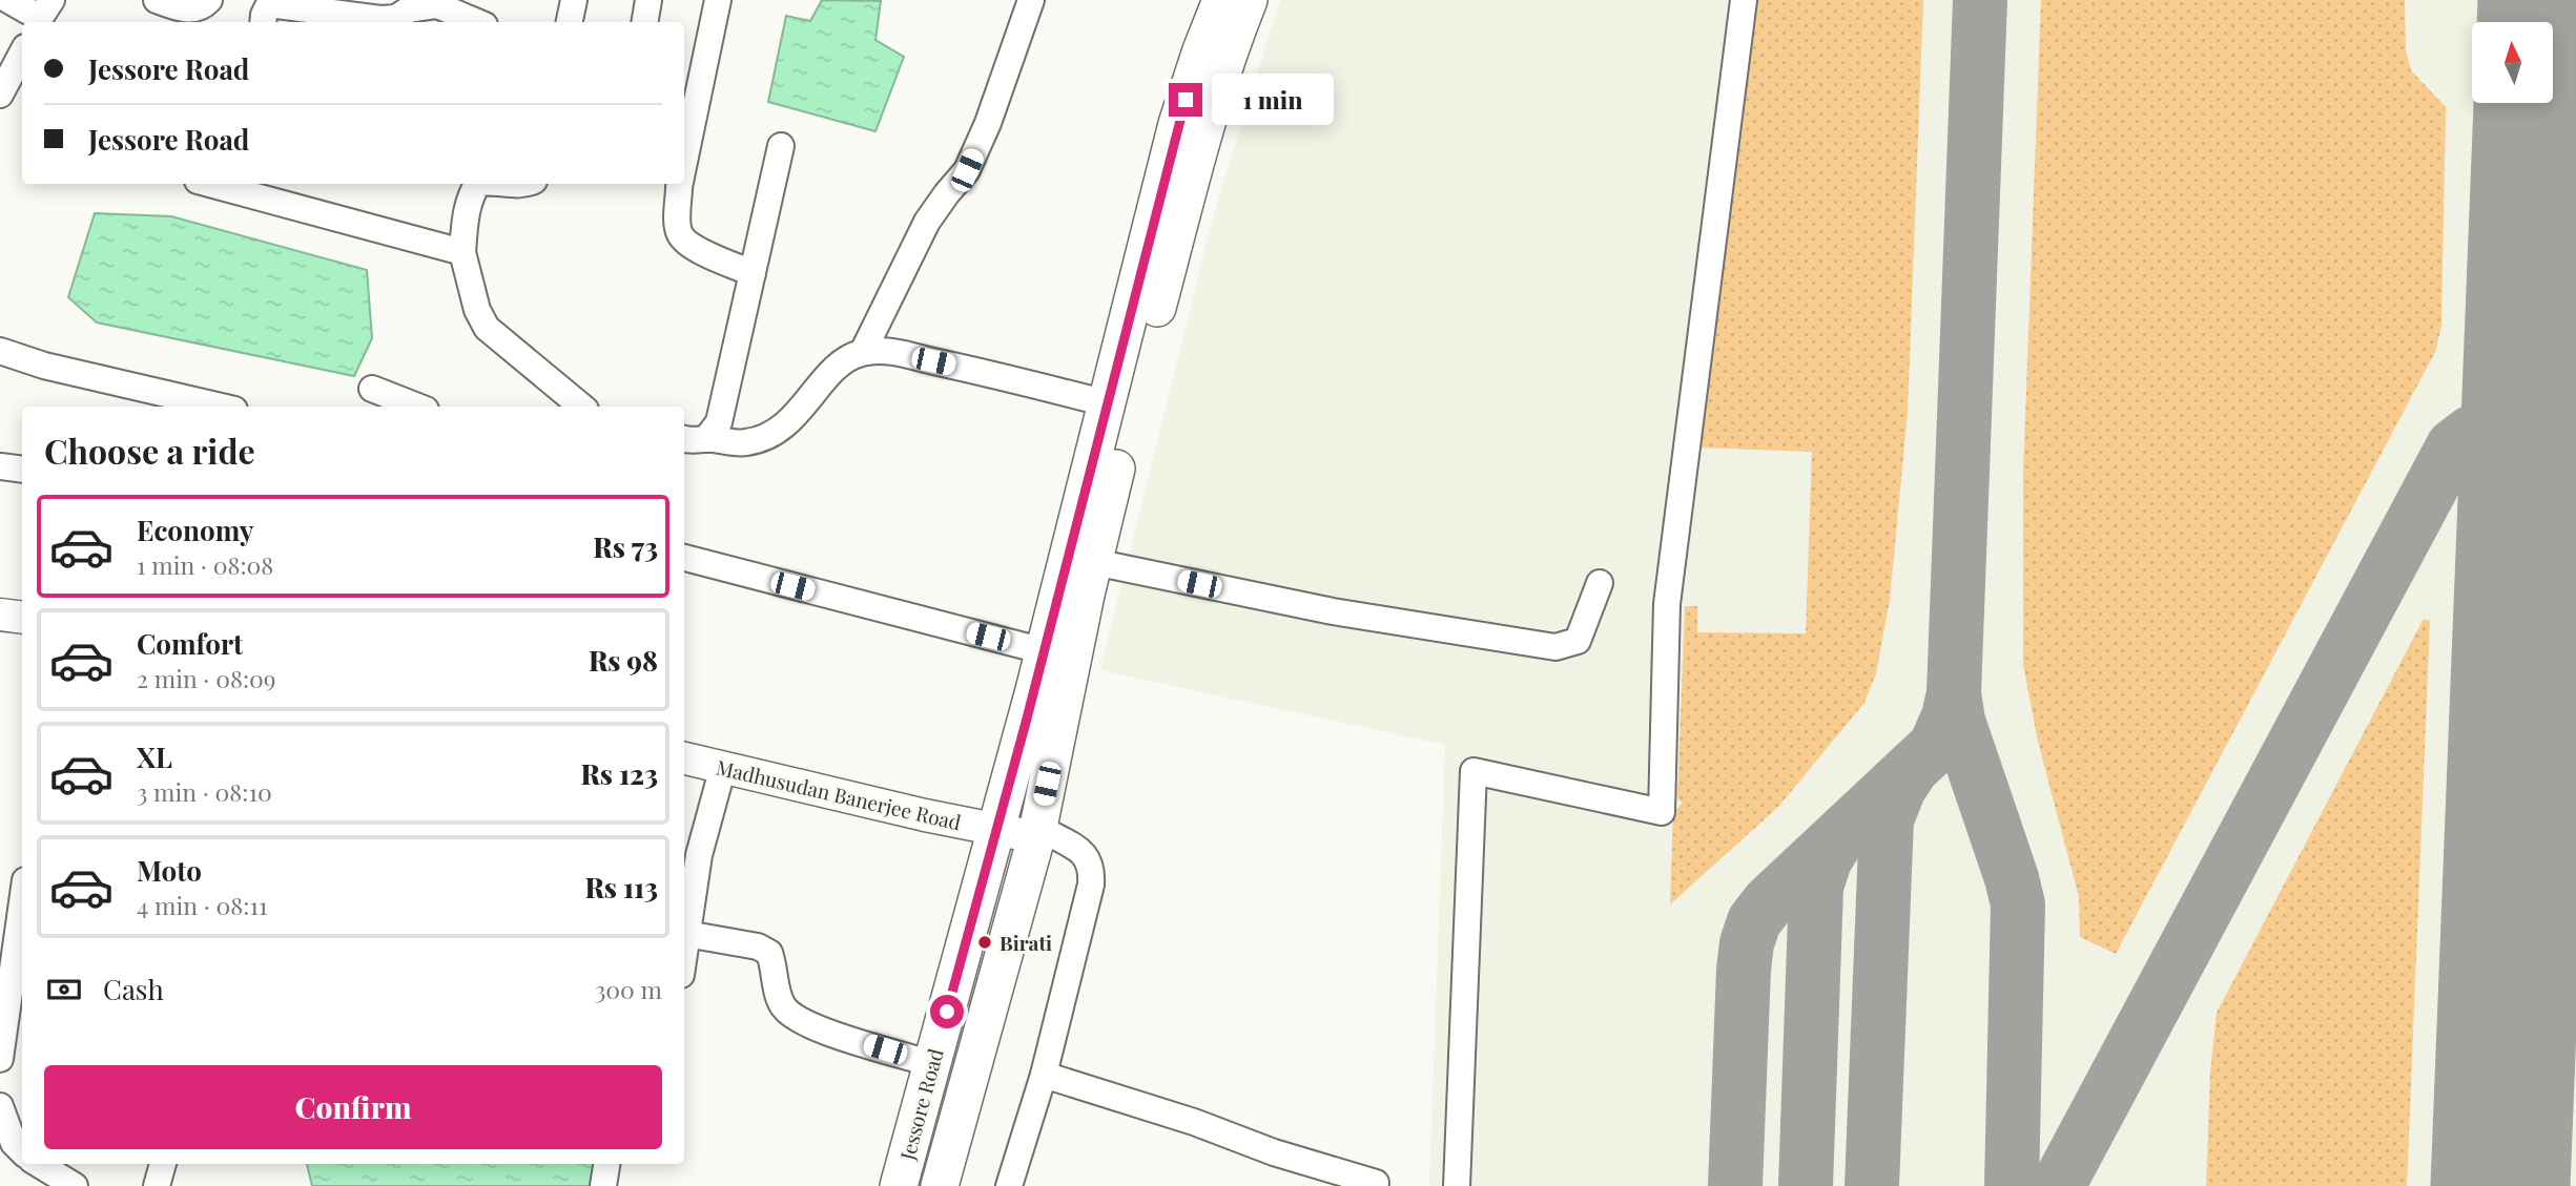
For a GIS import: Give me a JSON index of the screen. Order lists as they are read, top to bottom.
{
  "streets": {
    "highway": ["Jessore Road"],
    "main road": ["Madhusudan Banerjee Road"]
  },
  "crossings": [
    ["Madhusudan Banerjee Road", "Jessore Road"]
  ],
  "places": ["Birati"],
  "north": "top",
  "page": {
    "banner": ["Jessore Road", "Jessore Road"],
    "bubble": "1 min",
    "heading": "Choose a ride",
    "list": [
      {
        "name": "Economy",
        "note": "1 min · 08:08",
        "value": "Rs 73"
      },
      {
        "name": "Comfort",
        "note": "2 min · 08:09",
        "value": "Rs 98"
      },
      {
        "name": "XL",
        "note": "3 min · 08:10",
        "value": "Rs 123"
      },
      {
        "name": "Moto",
        "note": "4 min · 08:11",
        "value": "Rs 113"
      }
    ],
    "pay": ["Cash", "300 m"],
    "buttons": "Confirm"
  }
}
